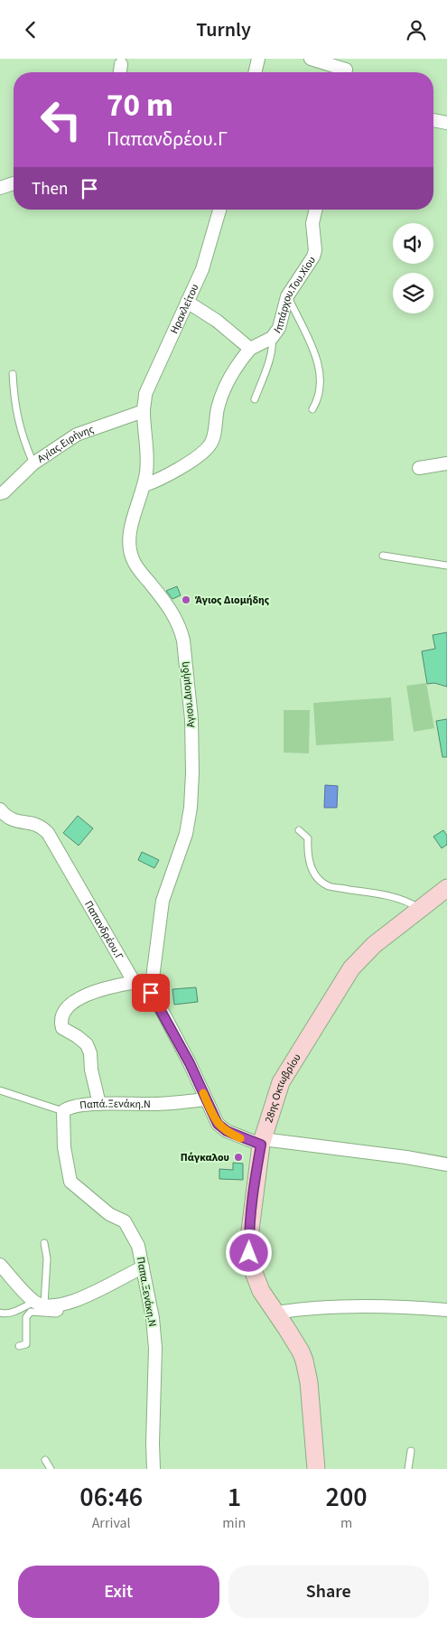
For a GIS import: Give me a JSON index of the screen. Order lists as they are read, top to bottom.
{
  "streets": {
    "main road": ["28ης Οκτωβρίου"],
    "street": [
      "Ιππάρχου.Του.Χίου",
      "Ηρακλείτου",
      "Αγίας.Ειρήνης",
      "Αγιου.Διομήδη",
      "Παπανδρέου.Γ",
      "Παπά.Ξενάκη.Ν",
      "Παπα.Ξενάκη.Ν"
    ]
  },
  "crossings": [
    ["Ηρακλείτου", "Αγίας.Ειρήνης"],
    ["Ηρακλείτου", "Αγιου.Διομήδη"],
    ["Αγίας.Ειρήνης", "Αγιου.Διομήδη"],
    ["Αγιου.Διομήδη", "Παπανδρέου.Γ"],
    ["Παπανδρέου.Γ", "28ης Οκτωβρίου"],
    ["Παπανδρέου.Γ", "Παπά.Ξενάκη.Ν"],
    ["Παπά.Ξενάκη.Ν", "Παπα.Ξενάκη.Ν"]
  ],
  "places": ["Άγιος Διομήδης", "Πάγκαλου"],
  "page": {
    "header": "Turnly",
    "turn": ["70 m", "Παπανδρέου.Γ"],
    "then": "Then",
    "eta": [
      "06:46",
      "Arrival",
      "1",
      "min",
      "200",
      "m"
    ],
    "buttons": ["Exit", "Share"]
  }
}
